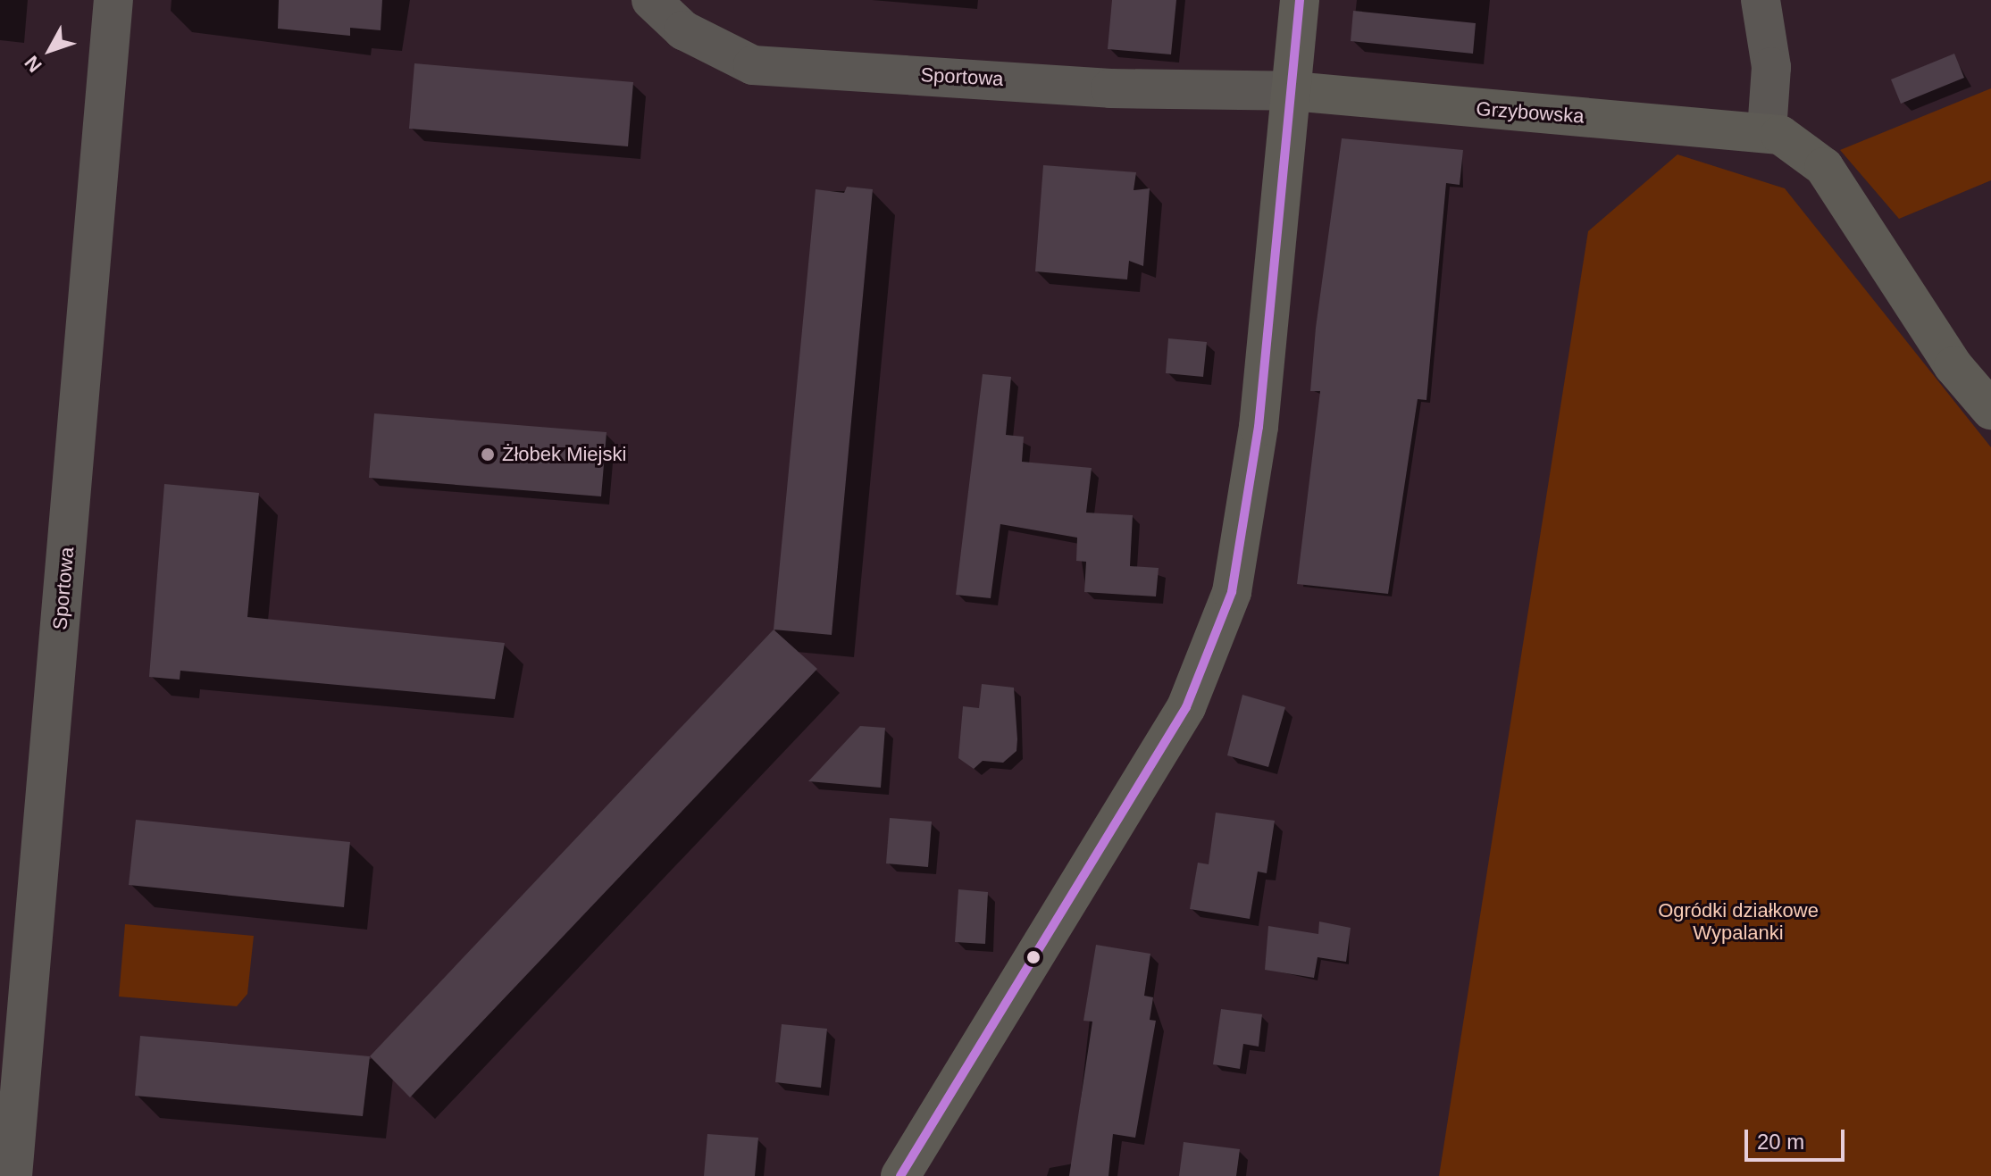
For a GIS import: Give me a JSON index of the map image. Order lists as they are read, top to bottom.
{
  "streets": {
    "street": ["Sportowa", "Grzybowska"]
  },
  "crossings": [
    ["Sportowa", "Grzybowska"]
  ],
  "parks": ["Ogródki działkowe Wypalanki"],
  "places": ["Żłobek Miejski"],
  "lines": ["transit line 20"],
  "scale_bar": "20 m",
  "north": "bottom left"
}
